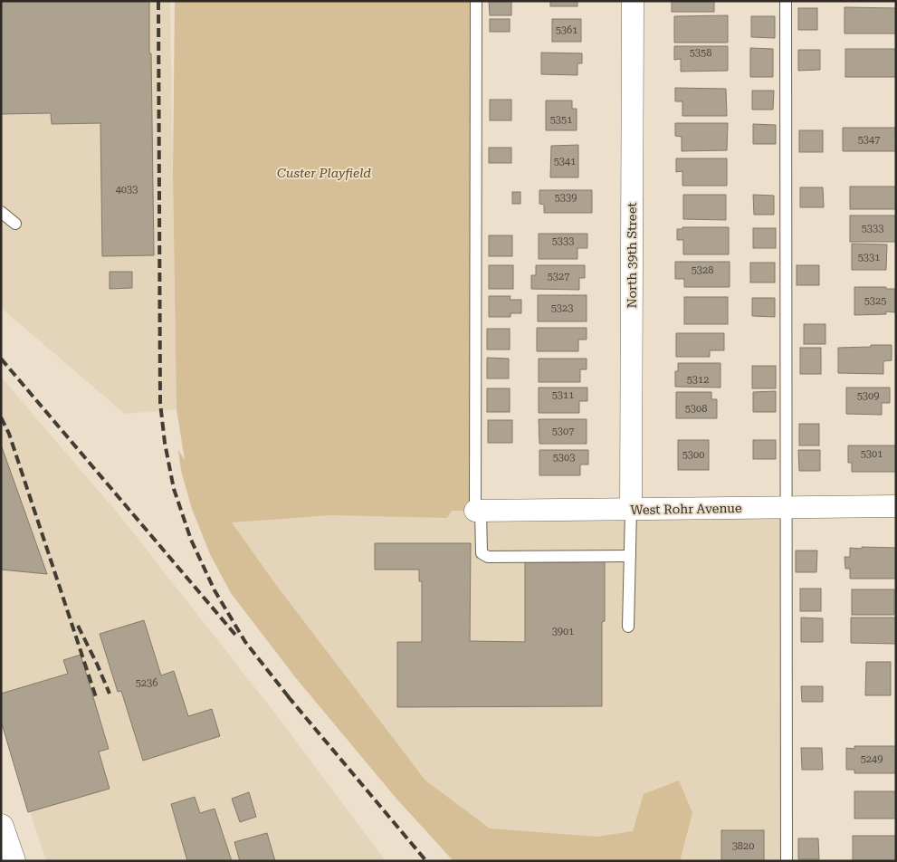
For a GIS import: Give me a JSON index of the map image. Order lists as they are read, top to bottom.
{
  "streets": {
    "street": ["North 39th Street", "West Rohr Avenue"]
  },
  "crossings": [
    ["North 39th Street", "West Rohr Avenue"]
  ],
  "parks": ["Custer Playfield"],
  "house_numbers": [
    "5361",
    "5358",
    "5351",
    "5347",
    "5341",
    "4033",
    "5339",
    "5333",
    "5333",
    "5331",
    "5328",
    "5327",
    "5325",
    "5323",
    "5312",
    "5311",
    "5309",
    "5308",
    "5307",
    "5301",
    "5300",
    "5303",
    "3901",
    "5236",
    "5249",
    "3820"
  ]
}
